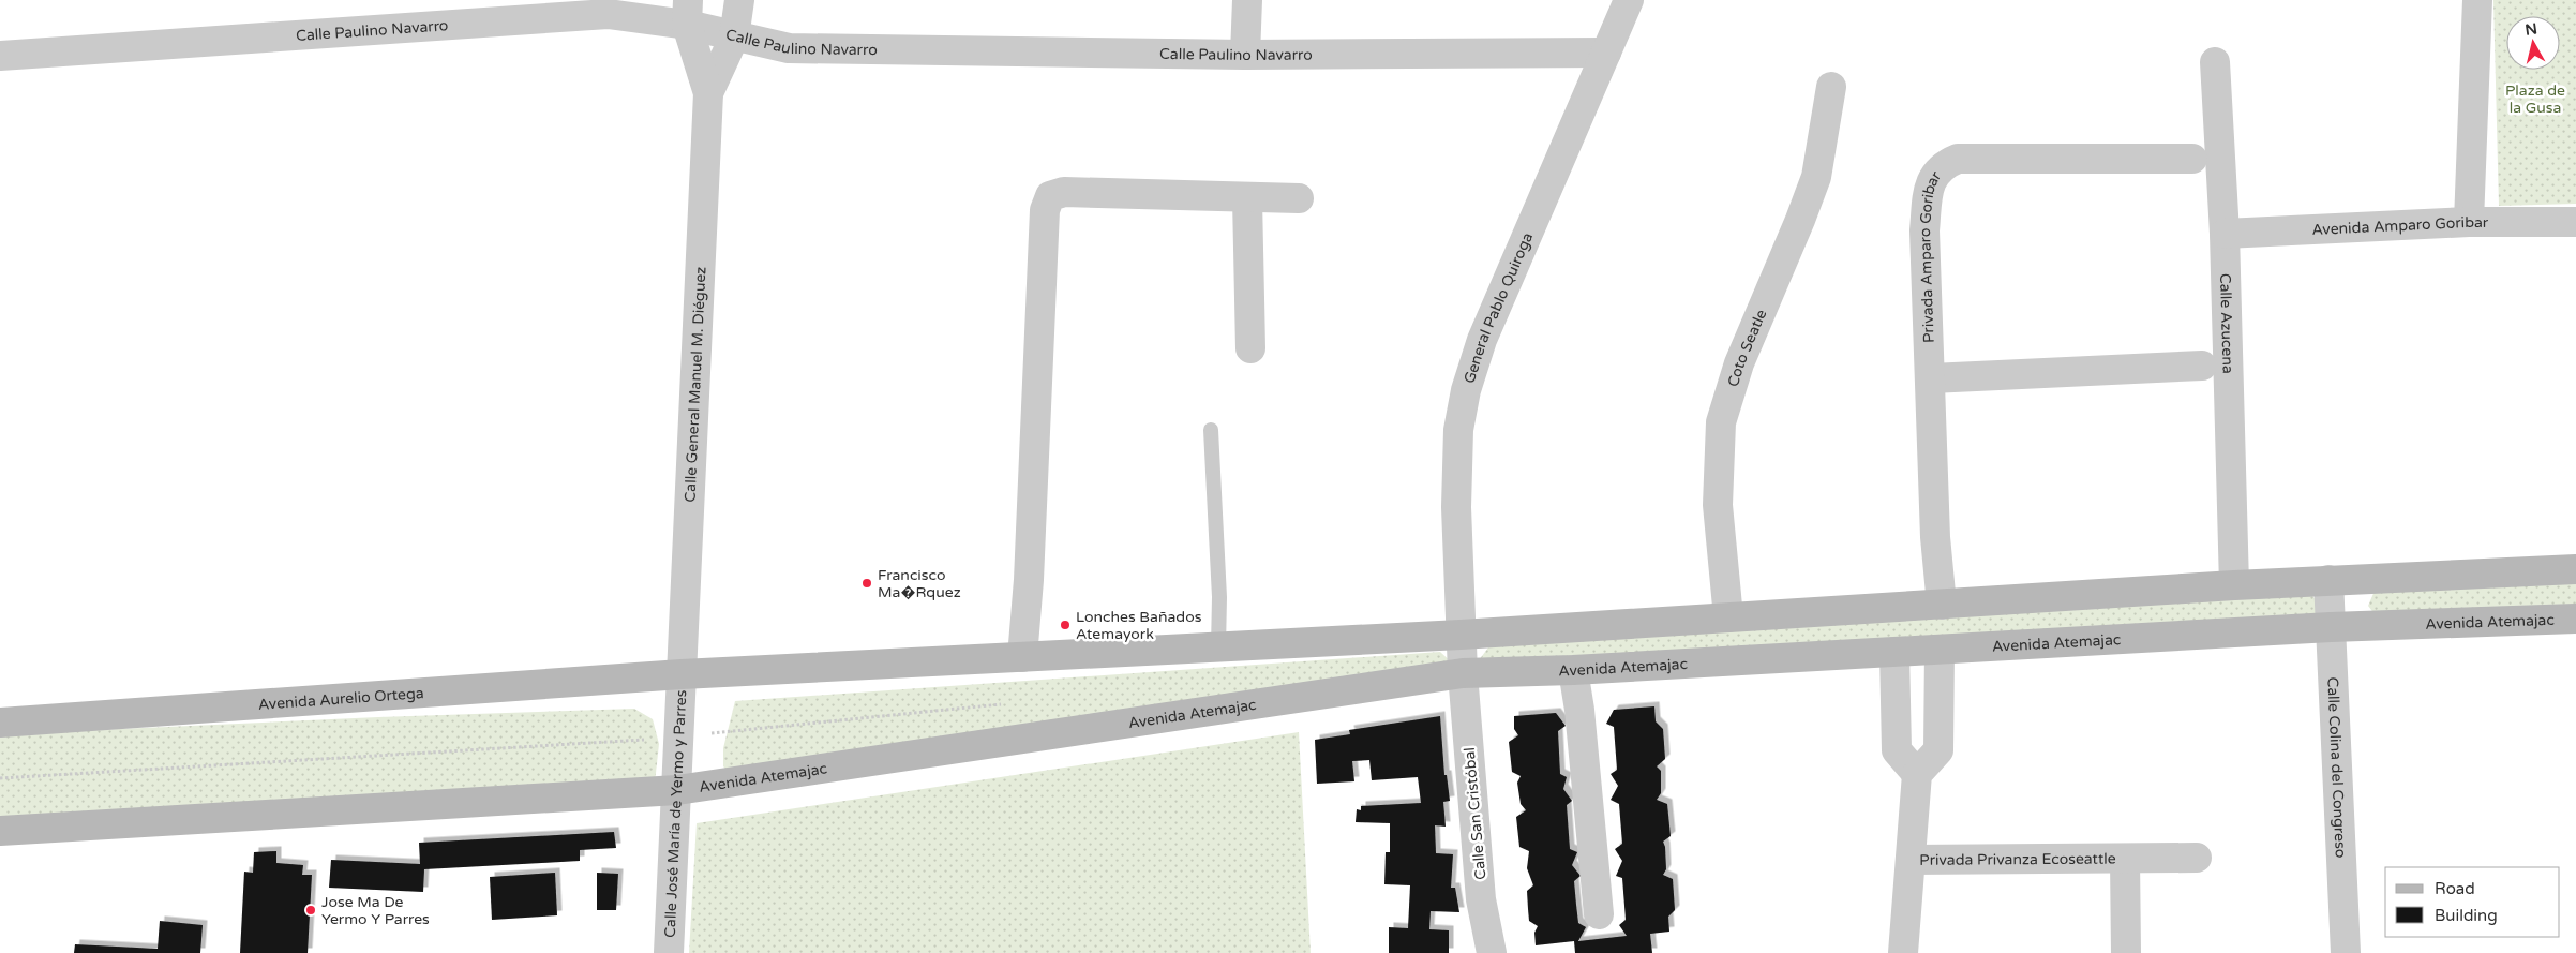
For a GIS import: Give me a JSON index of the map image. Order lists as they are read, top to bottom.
{
  "streets": {
    "main road": ["Avenida Atemajac", "Avenida Aurelio Ortega"],
    "street": [
      "Calle Paulino Navarro",
      "Avenida Amparo Goribar",
      "Privada Amparo Goribar",
      "General Pablo Quiroga",
      "Calle Azucena",
      "Coto Seatle",
      "Calle General Manuel M. Diéguez",
      "Calle Colina del Congreso",
      "Calle José María de Yermo y Parres",
      "Calle San Cristóbal",
      "Privada Privanza Ecoseattle"
    ]
  },
  "crossings": [
    ["Calle Paulino Navarro", "General Pablo Quiroga"],
    ["Calle Paulino Navarro", "Calle General Manuel M. Diéguez"],
    ["Avenida Amparo Goribar", "Calle Azucena"],
    ["General Pablo Quiroga", "Avenida Atemajac"],
    ["General Pablo Quiroga", "Calle San Cristóbal"],
    ["Calle General Manuel M. Diéguez", "Avenida Aurelio Ortega"],
    ["Calle General Manuel M. Diéguez", "Calle José María de Yermo y Parres"],
    ["Avenida Atemajac", "Calle Colina del Congreso"],
    ["Avenida Atemajac", "Calle José María de Yermo y Parres"],
    ["Avenida Atemajac", "Calle San Cristóbal"],
    ["Avenida Aurelio Ortega", "Calle José María de Yermo y Parres"]
  ],
  "parks": ["Plaza de la Gusa"],
  "places": ["Francisco Ma�Rquez", "Lonches Bañados Atemayork", "Jose Ma De Yermo Y Parres"],
  "legend": ["Road", "Building"],
  "north": "top"
}
